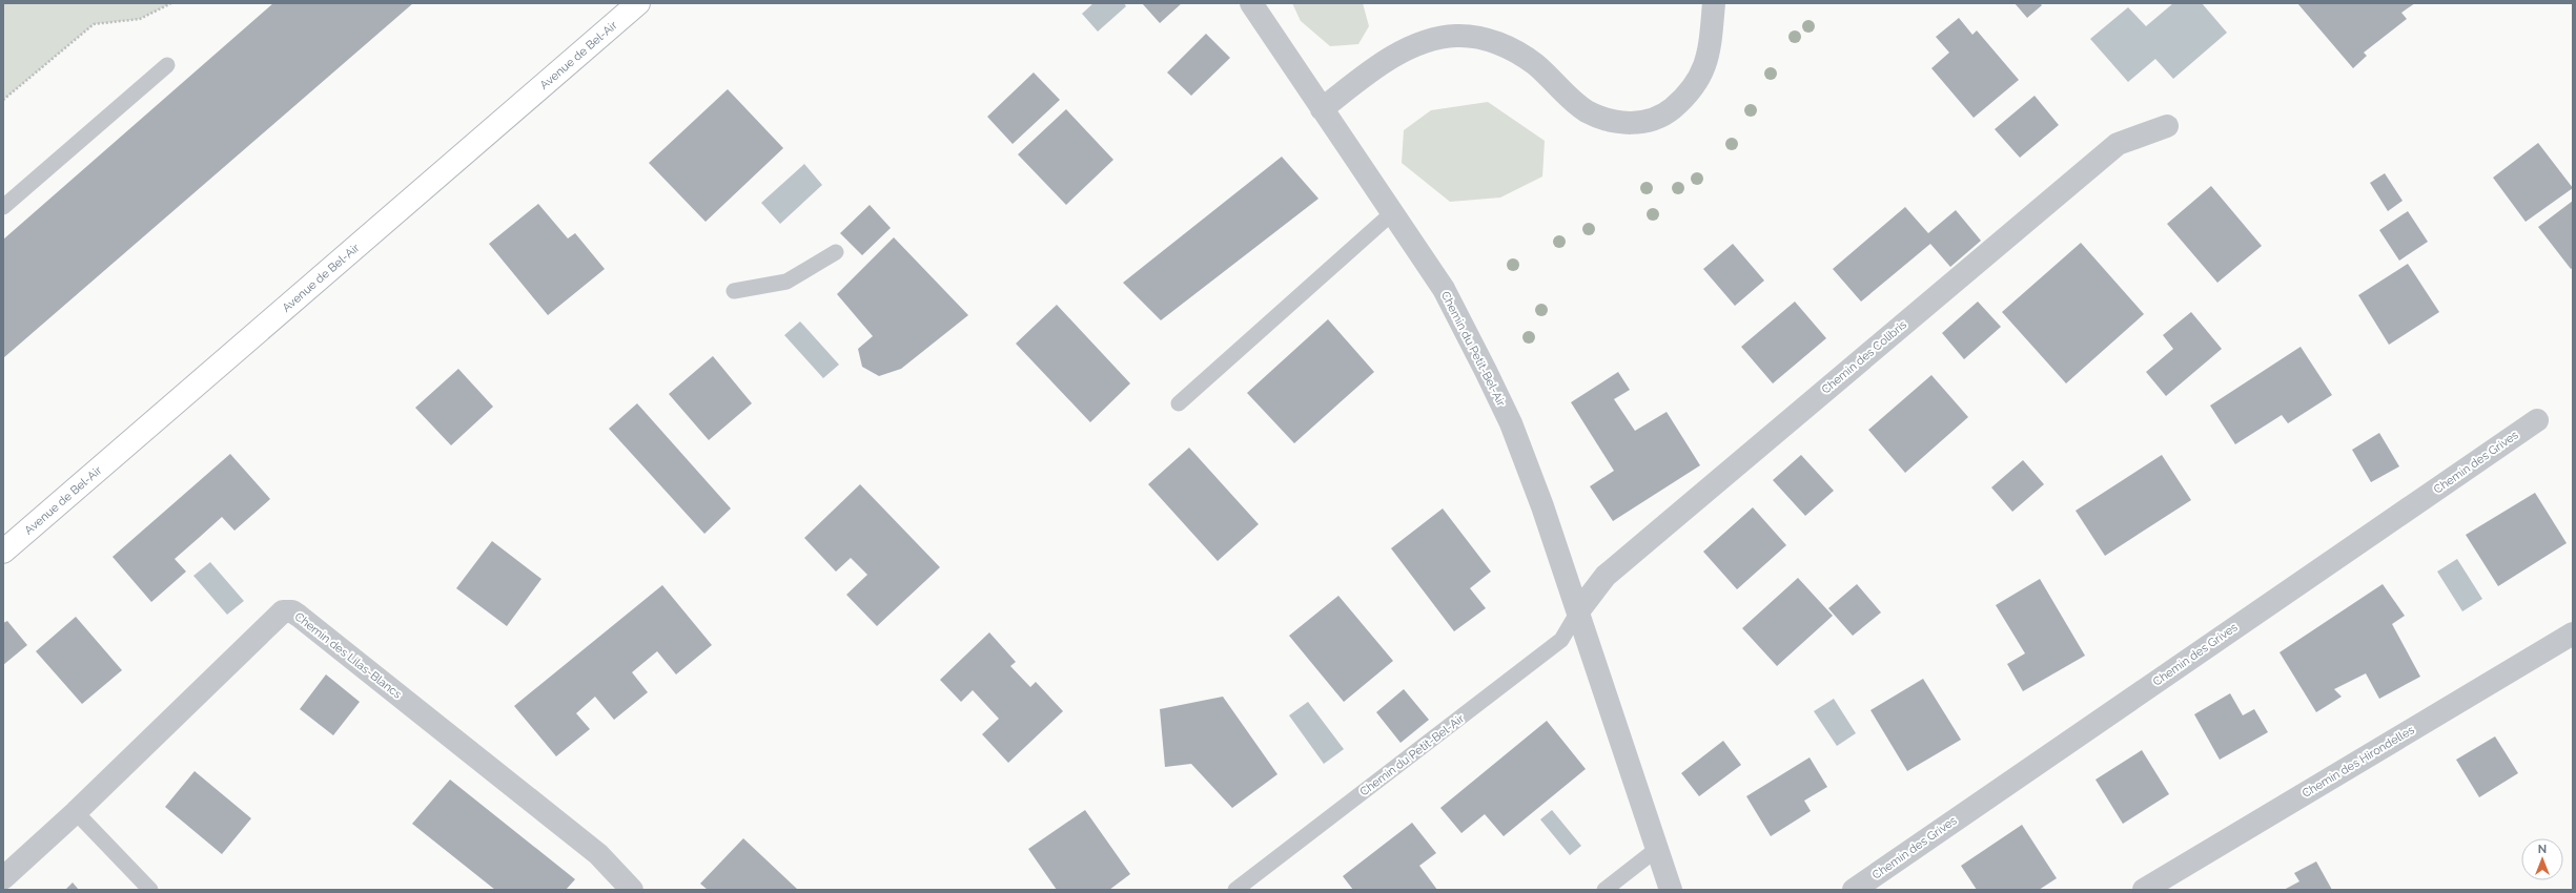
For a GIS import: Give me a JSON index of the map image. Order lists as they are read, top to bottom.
{
  "streets": {
    "street": [
      "Avenue de Bel-Air",
      "Chemin du Petit-Bel-Air",
      "Chemin des Colibris",
      "Chemin des Grives",
      "Chemin des Lilas-Blancs",
      "Chemin des Hirondelles"
    ]
  },
  "crossings": [
    ["Chemin du Petit-Bel-Air", "Chemin des Colibris"]
  ],
  "north": "top"
}
